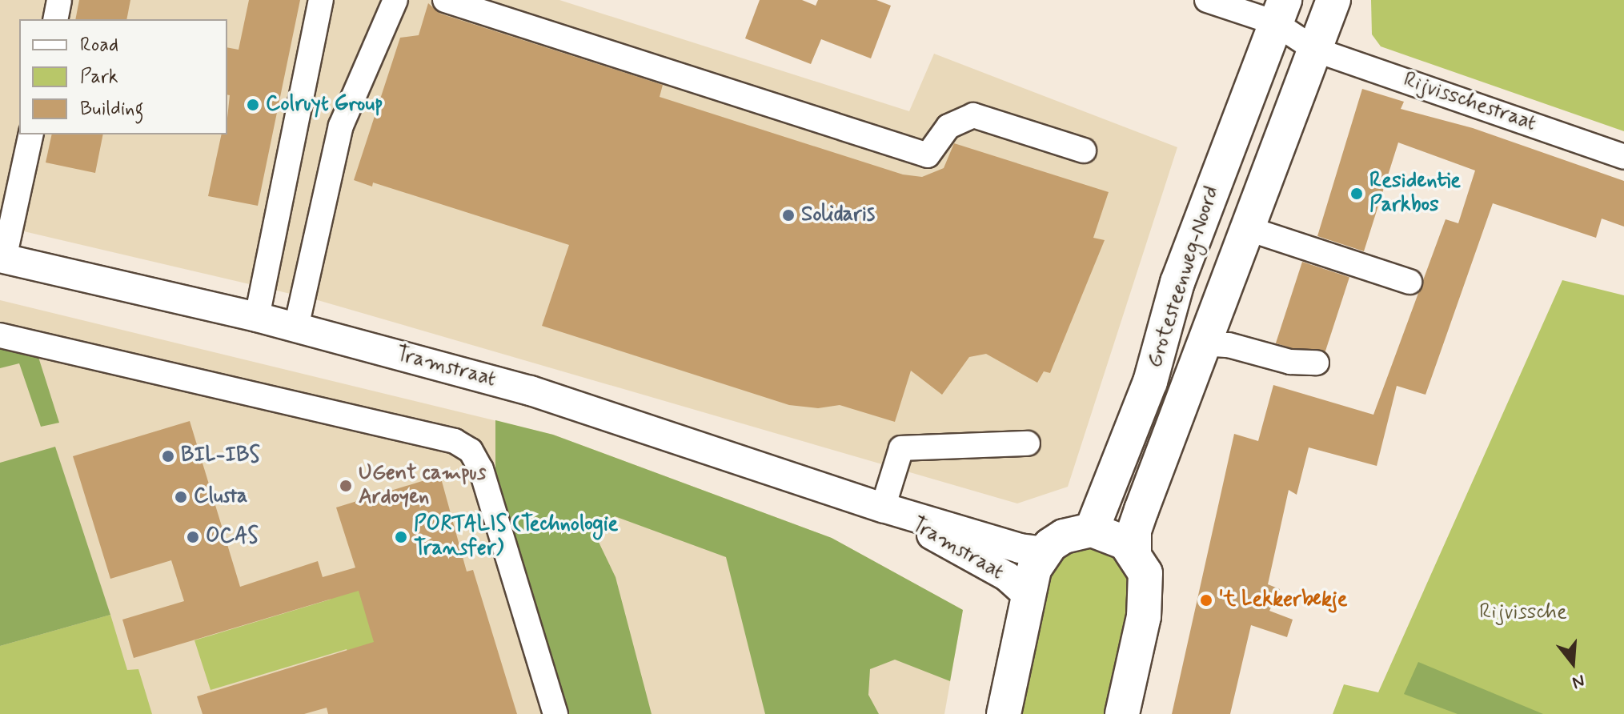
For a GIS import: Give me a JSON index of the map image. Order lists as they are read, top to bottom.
{
  "streets": {
    "highway": ["Grotesteenweg-Noord"],
    "main road": ["Tramstraat"],
    "street": ["Rijvisschestraat"]
  },
  "crossings": [
    ["Rijvisschestraat", "Grotesteenweg-Noord"]
  ],
  "parks": ["Rijvissche"],
  "places": [
    "Colruyt Group",
    "Residentie Parkbos",
    "Solidaris",
    "BIL-IBS",
    "UGent campus Ardoyen",
    "Clusta",
    "OCAS",
    "PORTALIS (Technologie Transfer)",
    "'t Lekkerbekje"
  ],
  "legend": ["Road", "Park", "Building"],
  "north": "bottom"
}
